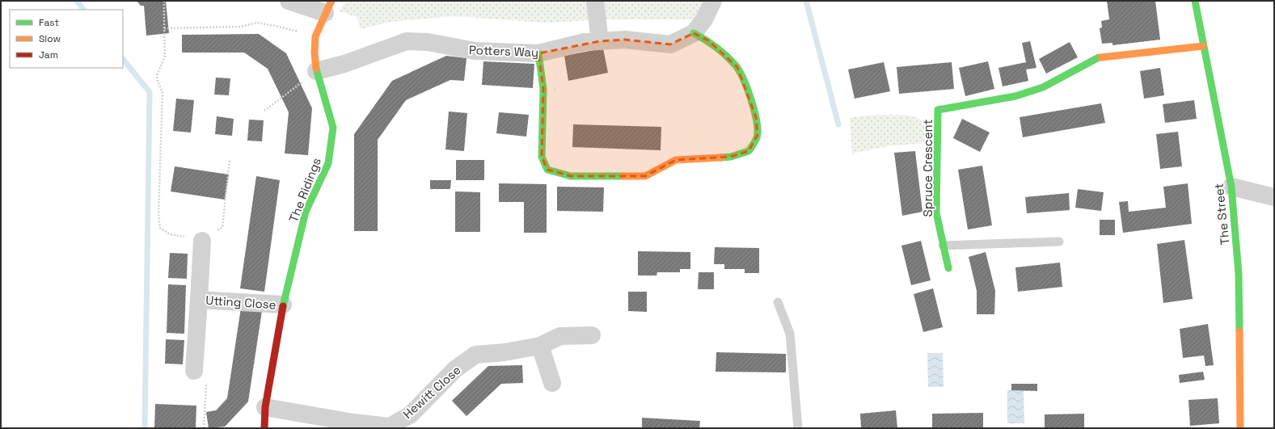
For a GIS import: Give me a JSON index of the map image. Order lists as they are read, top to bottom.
{
  "streets": {
    "street": [
      "Potters Way",
      "Spruce Crescent",
      "The Ridings",
      "The Street",
      "Utting Close",
      "Hewitt Close"
    ]
  },
  "crossings": [
    ["Potters Way", "The Ridings"],
    ["Spruce Crescent", "The Street"],
    ["The Ridings", "Utting Close"],
    ["The Ridings", "Hewitt Close"]
  ],
  "legend": ["Fast", "Slow", "Jam"]
}
